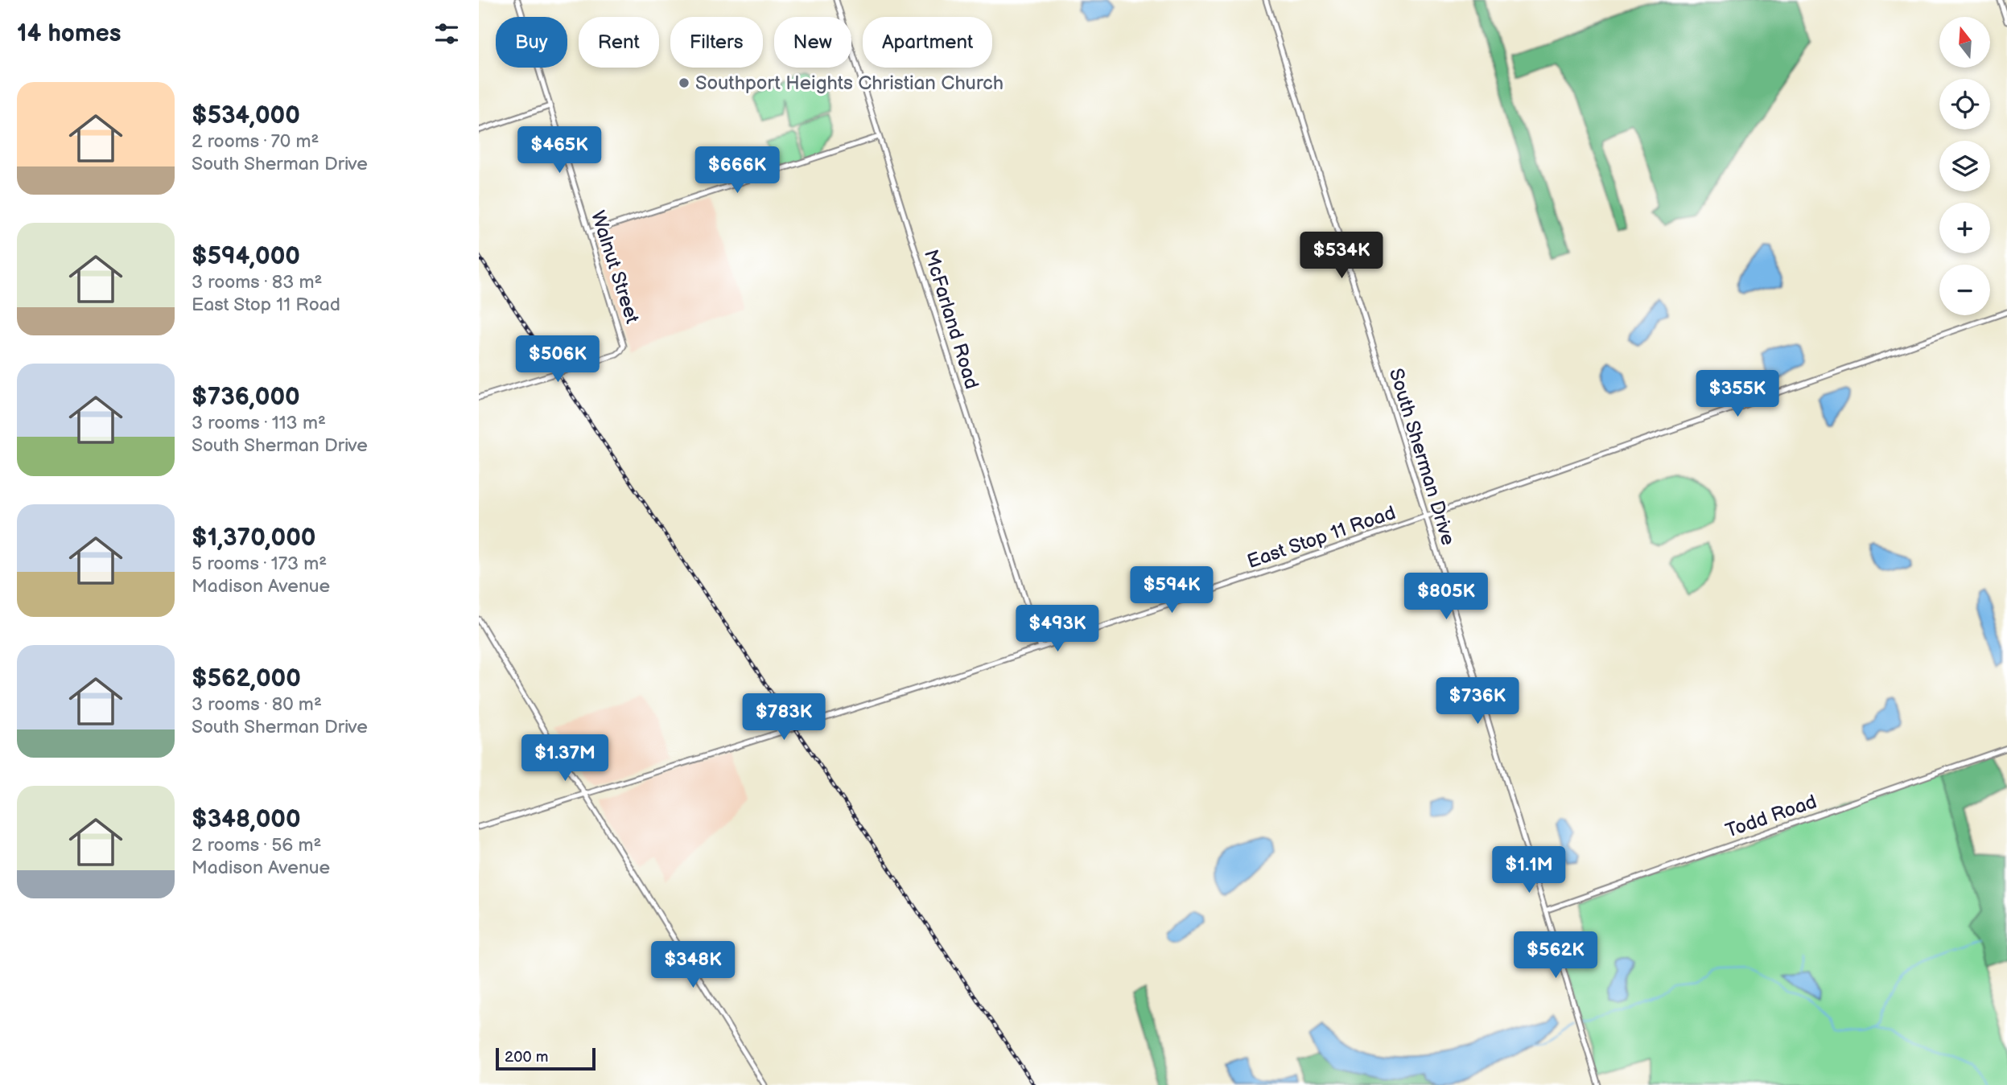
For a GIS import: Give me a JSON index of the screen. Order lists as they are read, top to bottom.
{
  "streets": {
    "street": [
      "Walnut Street",
      "McFarland Road",
      "South Sherman Drive",
      "East Stop 11 Road",
      "Todd Road"
    ]
  },
  "crossings": [
    ["McFarland Road", "East Stop 11 Road"],
    ["South Sherman Drive", "East Stop 11 Road"],
    ["South Sherman Drive", "Todd Road"]
  ],
  "places": ["Southport Heights Christian Church"],
  "scale_bar": "200 m",
  "north": "top",
  "page": {
    "heading": "14 homes",
    "map_buttons": ["+", "−"],
    "chip": [
      "Buy",
      "Rent",
      "Filters",
      "New",
      "Apartment"
    ],
    "list": [
      {
        "name": "$534,000",
        "note": "2 rooms · 70 m² · South Sherman Drive"
      },
      {
        "name": "$594,000",
        "note": "3 rooms · 83 m² · East Stop 11 Road"
      },
      {
        "name": "$736,000",
        "note": "3 rooms · 113 m² · South Sherman Drive"
      },
      {
        "name": "$1,370,000",
        "note": "5 rooms · 173 m² · Madison Avenue"
      },
      {
        "name": "$562,000",
        "note": "3 rooms · 80 m² · South Sherman Drive"
      },
      {
        "name": "$348,000",
        "note": "2 rooms · 56 m² · Madison Avenue"
      }
    ],
    "price": [
      "$465K",
      "$666K",
      "$534K",
      "$506K",
      "$355K",
      "$594K",
      "$805K",
      "$493K",
      "$736K",
      "$783K",
      "$1.37M",
      "$1.1M",
      "$562K",
      "$348K"
    ],
    "scale": "200 m"
  }
}
